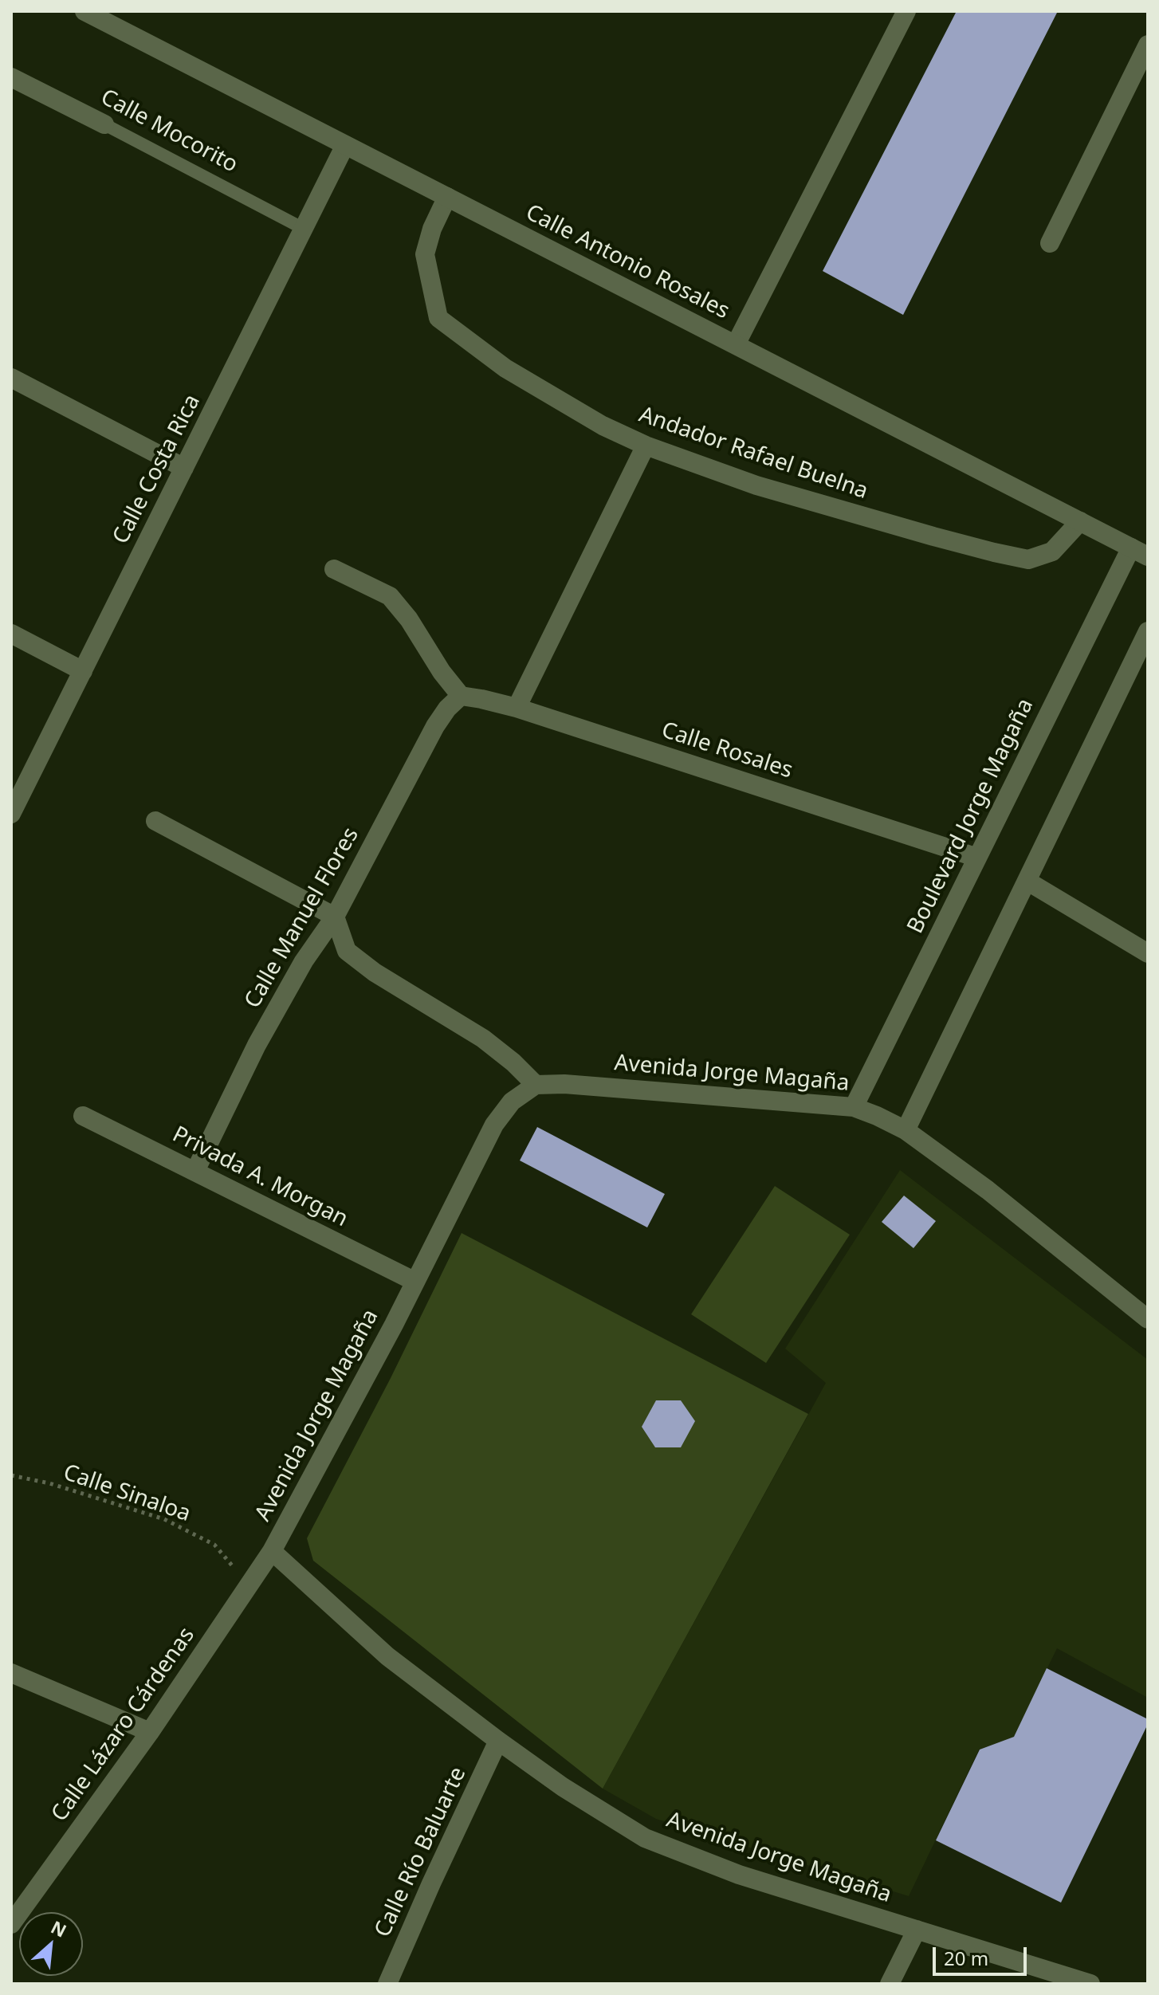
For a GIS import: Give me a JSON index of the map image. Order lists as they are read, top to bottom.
{
  "streets": {
    "street": [
      "Calle Mocorito",
      "Calle Antonio Rosales",
      "Andador Rafael Buelna",
      "Calle Costa Rica",
      "Calle Rosales",
      "Boulevard Jorge Magaña",
      "Calle Manuel Flores",
      "Avenida Jorge Magaña",
      "Privada A. Morgan",
      "Calle Lázaro Cárdenas",
      "Calle Río Baluarte"
    ],
    "path": ["Calle Sinaloa"]
  },
  "crossings": [
    ["Calle Mocorito", "Calle Costa Rica"],
    ["Calle Antonio Rosales", "Andador Rafael Buelna"],
    ["Calle Antonio Rosales", "Calle Costa Rica"],
    ["Calle Antonio Rosales", "Boulevard Jorge Magaña"],
    ["Calle Rosales", "Boulevard Jorge Magaña"],
    ["Calle Rosales", "Calle Manuel Flores"],
    ["Boulevard Jorge Magaña", "Avenida Jorge Magaña"],
    ["Calle Manuel Flores", "Privada A. Morgan"],
    ["Avenida Jorge Magaña", "Privada A. Morgan"],
    ["Avenida Jorge Magaña", "Calle Lázaro Cárdenas"],
    ["Avenida Jorge Magaña", "Calle Río Baluarte"],
    ["Calle Sinaloa", "Calle Lázaro Cárdenas"]
  ],
  "scale_bar": "20 m",
  "north": "top right"
}
